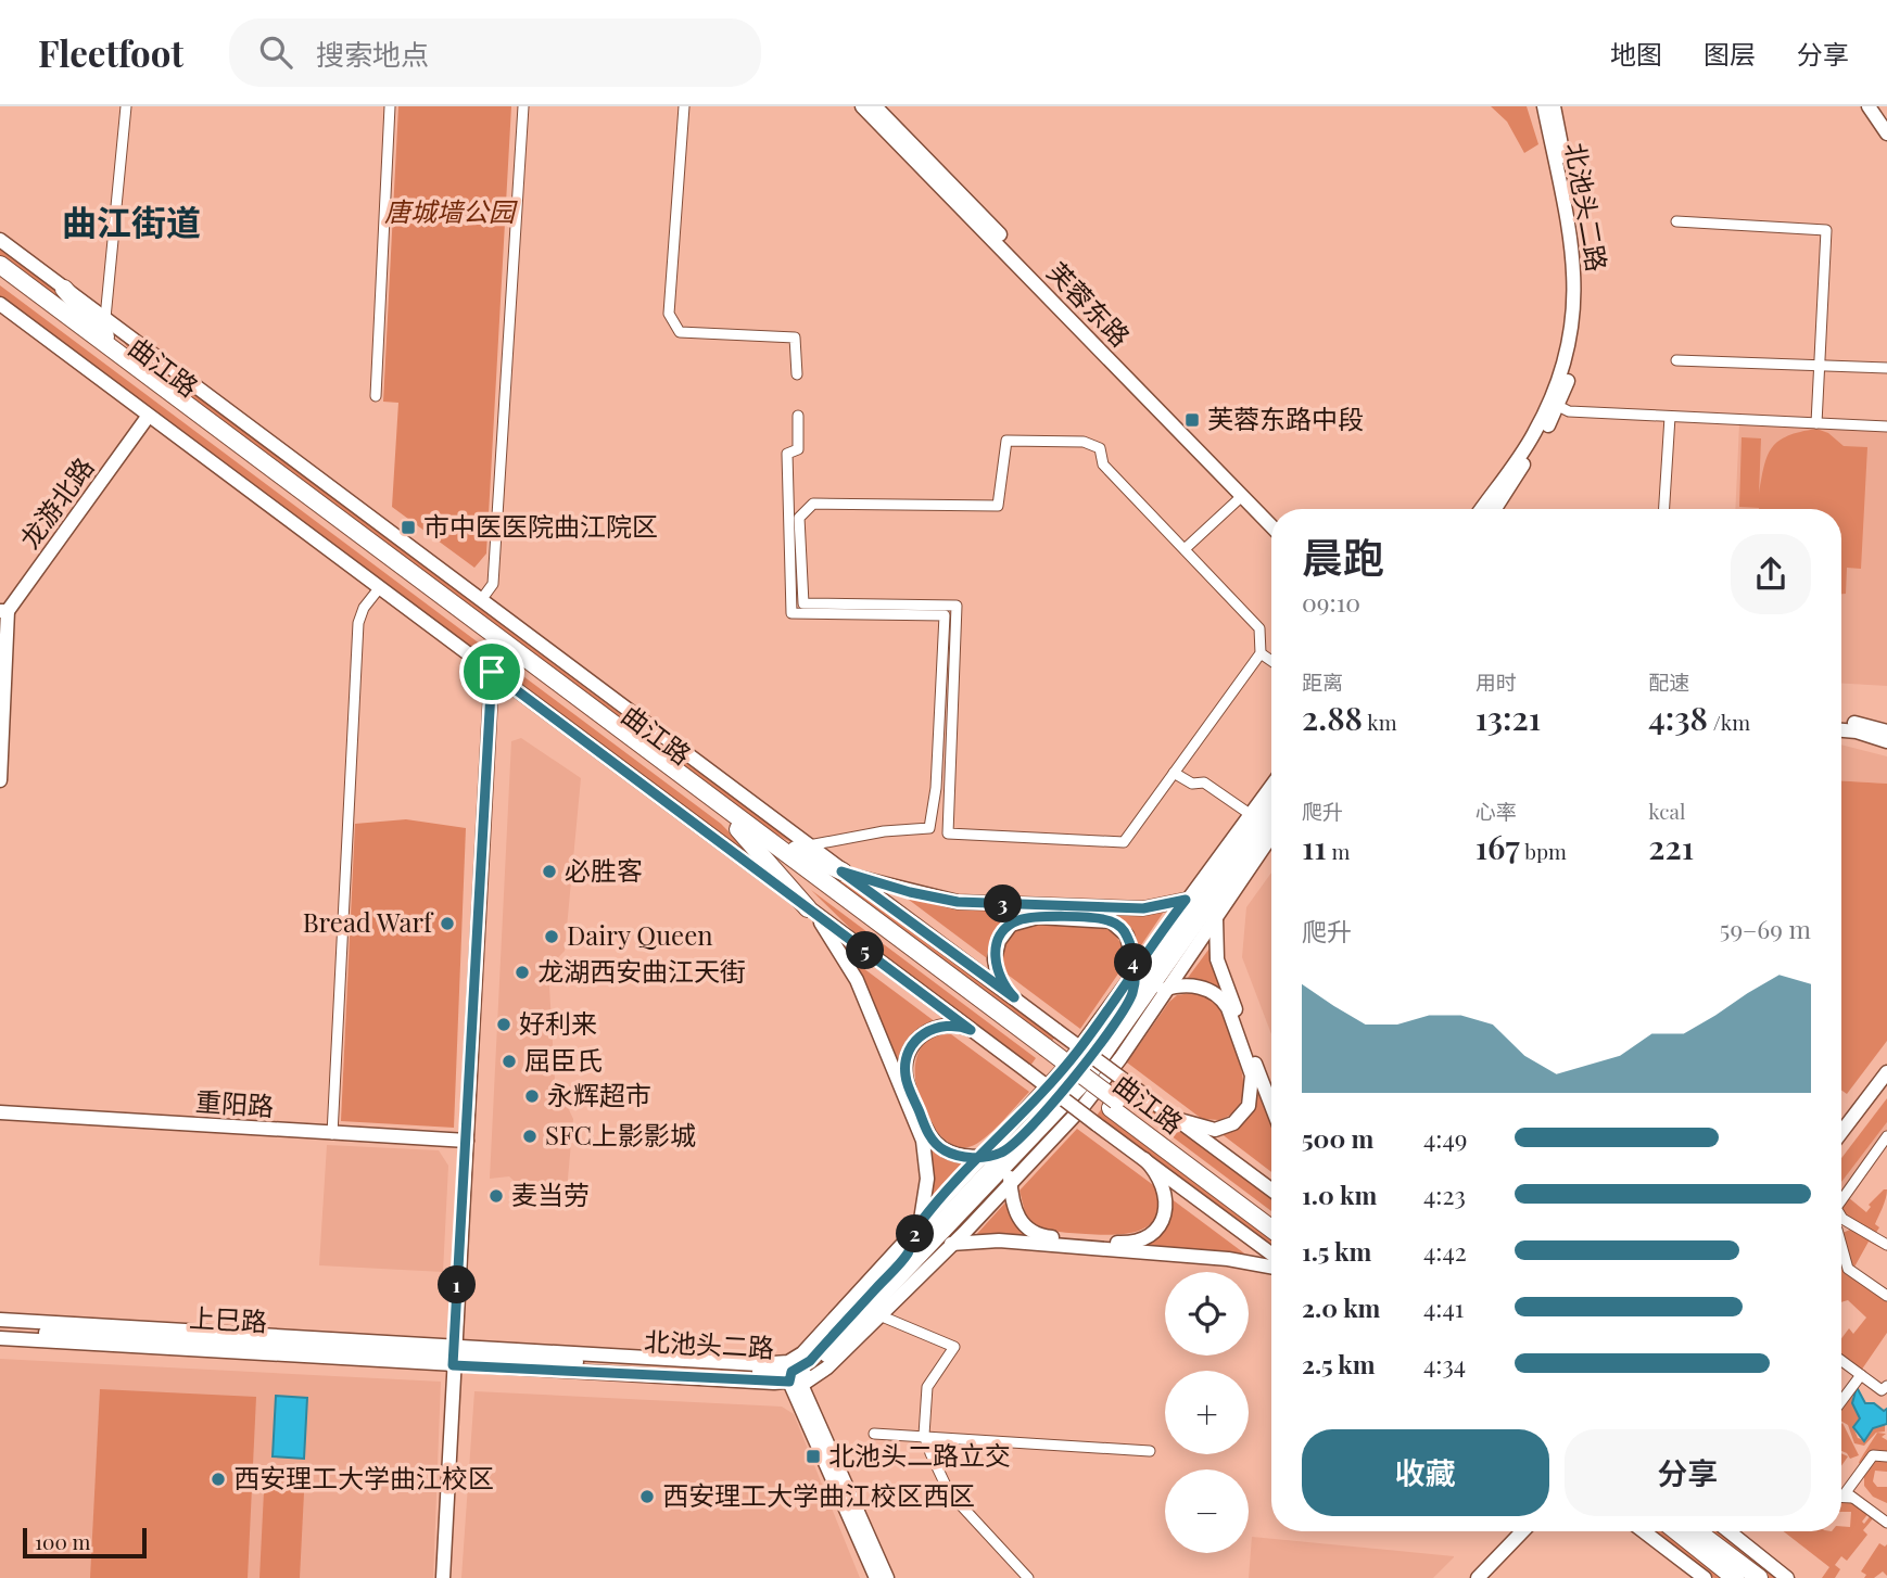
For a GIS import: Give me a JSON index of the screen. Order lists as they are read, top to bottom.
{
  "streets": {
    "highway": ["曲江路"],
    "main road": [
      "北池头二路",
      "芙蓉东路",
      "龙游北路",
      "重阳路",
      "上巳路"
    ]
  },
  "crossings": [
    ["北池头二路", "上巳路"],
    ["曲江路", "龙游北路"]
  ],
  "districts": ["曲江街道"],
  "parks": ["唐城墙公园"],
  "places": {
    "transit": ["芙蓉东路中段", "市中医医院曲江院区", "北池头二路立交"],
    "other": [
      "必胜客",
      "Bread Warf",
      "Dairy Queen",
      "龙湖西安曲江天街",
      "好利来",
      "屈臣氏",
      "永辉超市",
      "SFC上影影城",
      "麦当劳",
      "西安理工大学曲江校区",
      "西安理工大学曲江校区西区"
    ]
  },
  "scale_bar": "100 m",
  "page": {
    "header": "Fleetfoot",
    "search": "搜索地点",
    "nav": ["地图", "图层", "分享"],
    "heading": ["晨跑", "09:10"],
    "stats": [
      ["距离", "2.88 km"],
      ["用时", "13:21"],
      ["配速", "4:38 /km"],
      ["爬升", "11 m"],
      ["心率", "167 bpm"],
      ["kcal", "221"]
    ],
    "pins": [
      "3",
      "5",
      "4",
      "2",
      "1"
    ],
    "chart": ["爬升", "59–69 m"],
    "list": [
      {
        "name": "500 m",
        "note": "4:49"
      },
      {
        "name": "1.0 km",
        "note": "4:23"
      },
      {
        "name": "1.5 km",
        "note": "4:42"
      },
      {
        "name": "2.0 km",
        "note": "4:41"
      },
      {
        "name": "2.5 km",
        "note": "4:34"
      }
    ],
    "map_buttons": ["+", "−"],
    "buttons": ["收藏", "分享"],
    "scale": "100 m"
  }
}
